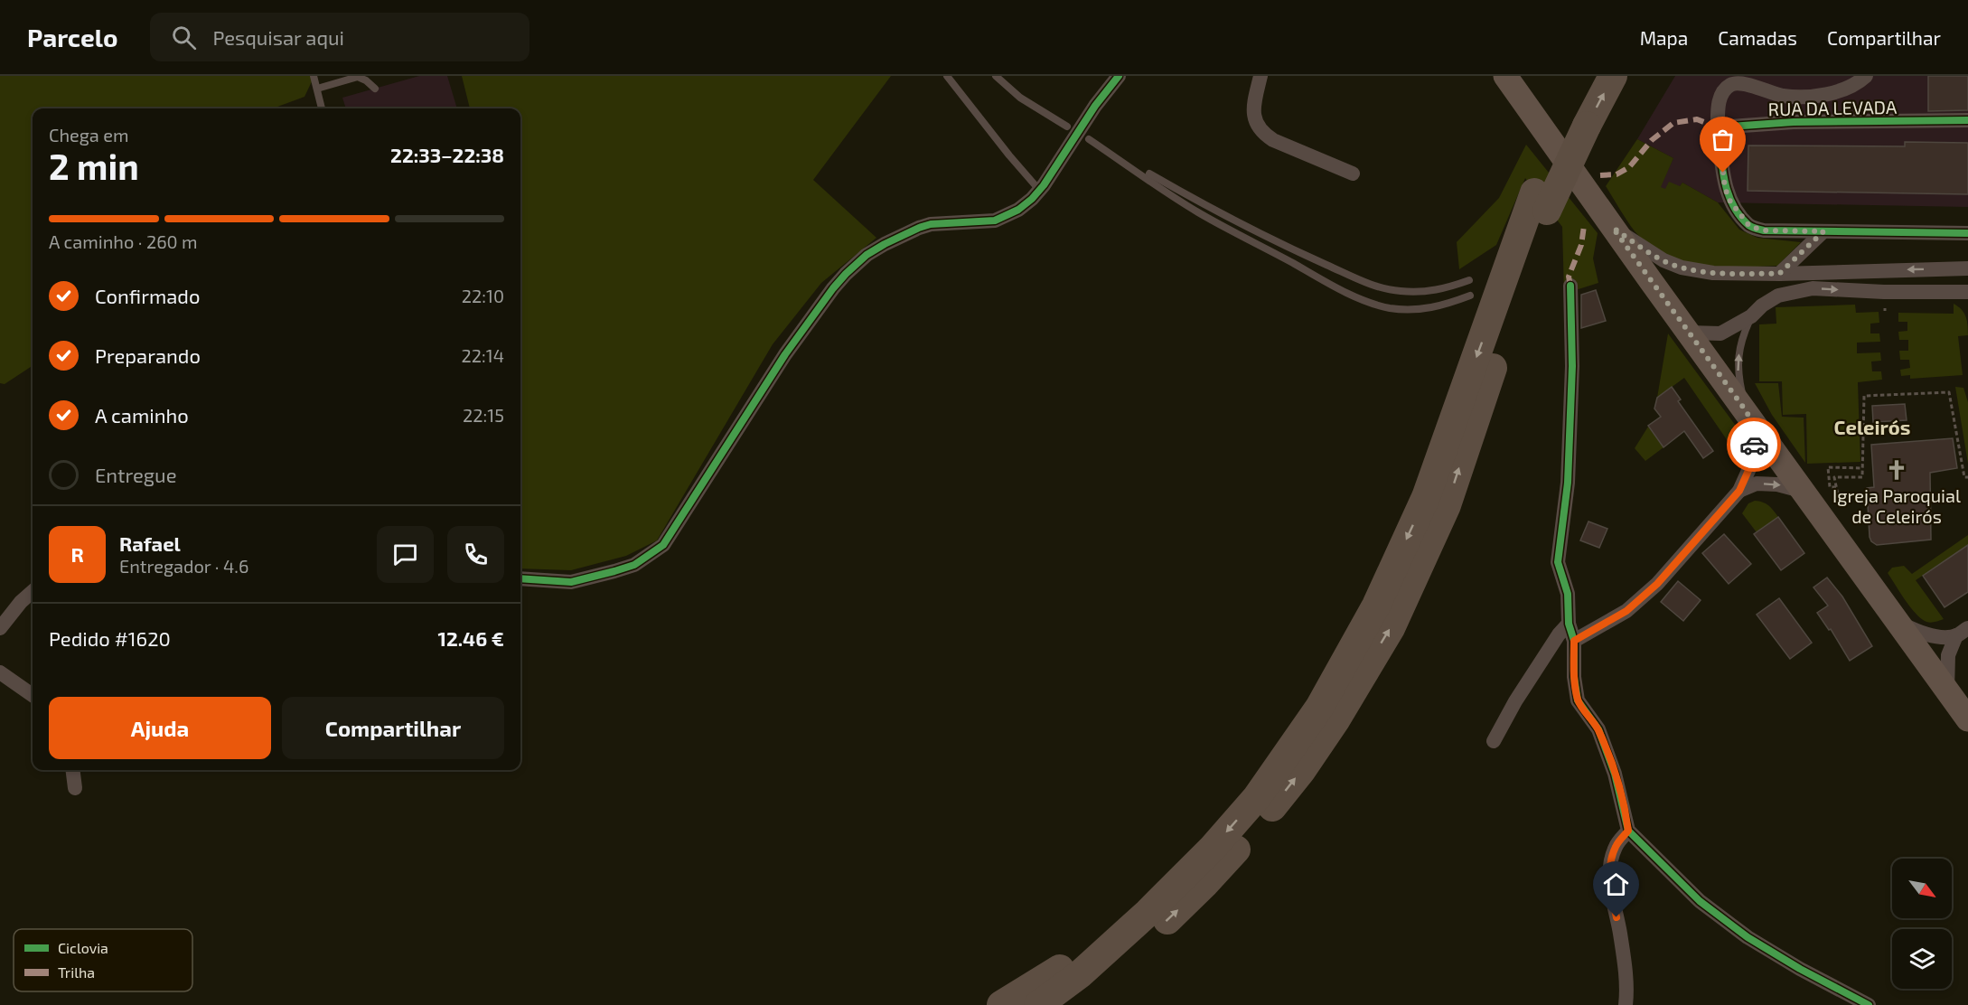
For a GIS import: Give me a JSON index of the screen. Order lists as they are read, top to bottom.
{
  "streets": {
    "street": ["RUA DA LEVADA"]
  },
  "districts": ["Celeirós"],
  "places": {
    "church": ["Igreja Paroquial de Celeirós"]
  },
  "legend": ["Ciclovia", "Trilha"],
  "north": "bottom right",
  "page": {
    "header": "Parcelo",
    "search": "Pesquisar aqui",
    "nav": ["Mapa", "Camadas", "Compartilhar"],
    "heading": ["2 min", "Chega em", "22:33–22:38"],
    "panel": [
      "Rafael",
      "Entregador · 4.6",
      "Pedido #1620",
      "12.46 €"
    ],
    "bar": "A caminho · 260 m",
    "list": [
      ["Confirmado", "22:10"],
      ["Preparando", "22:14"],
      ["A caminho", "22:15"],
      "Entregue"
    ],
    "round": "R",
    "buttons": ["Ajuda", "Compartilhar"]
  }
}
